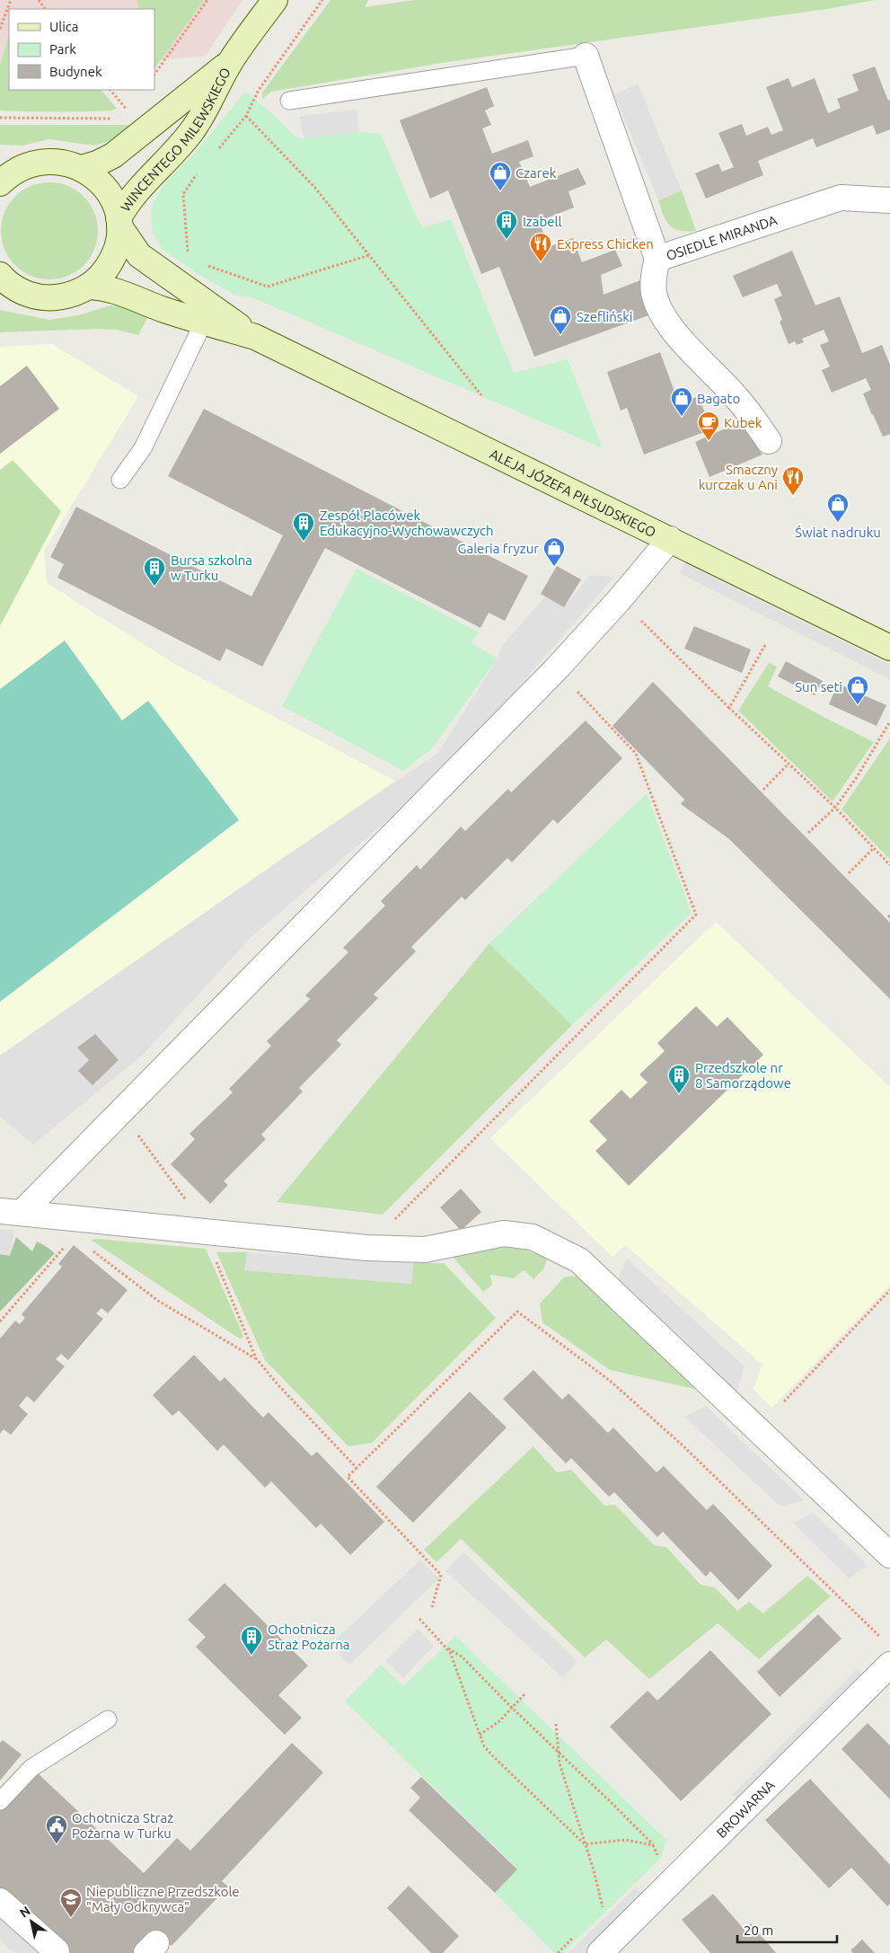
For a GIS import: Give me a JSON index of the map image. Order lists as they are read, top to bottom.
{
  "streets": {
    "street": [
      "WINCENTEGO MILEWSKIEGO",
      "OSIEDLE MIRANDA",
      "ALEJA JÓZEFA PIŁSUDSKIEGO",
      "BROWARNA"
    ]
  },
  "crossings": [
    ["WINCENTEGO MILEWSKIEGO", "ALEJA JÓZEFA PIŁSUDSKIEGO"]
  ],
  "places": {
    "shop": [
      "Czarek",
      "Szefliński",
      "Bagato",
      "Świat nadruku",
      "Galeria fryzur",
      "Sun seti"
    ],
    "building": [
      "Izabell",
      "Zespół Placówek Edukacyjno-Wychowawczych",
      "Bursa szkolna w Turku",
      "Przedszkole nr 8 Samorządowe",
      "Ochotnicza Straż Pożarna"
    ],
    "restaurant": ["Express Chicken", "Smaczny kurczak u Ani"],
    "cafe": ["Kubek"],
    "public building": ["Ochotnicza Straż Pożarna w Turku"],
    "school or university": ["Niepubliczne Przedszkole \"Mały Odkrywca\""]
  },
  "legend": ["Ulica", "Park", "Budynek"],
  "scale_bar": "20 m",
  "north": "top left"
}
